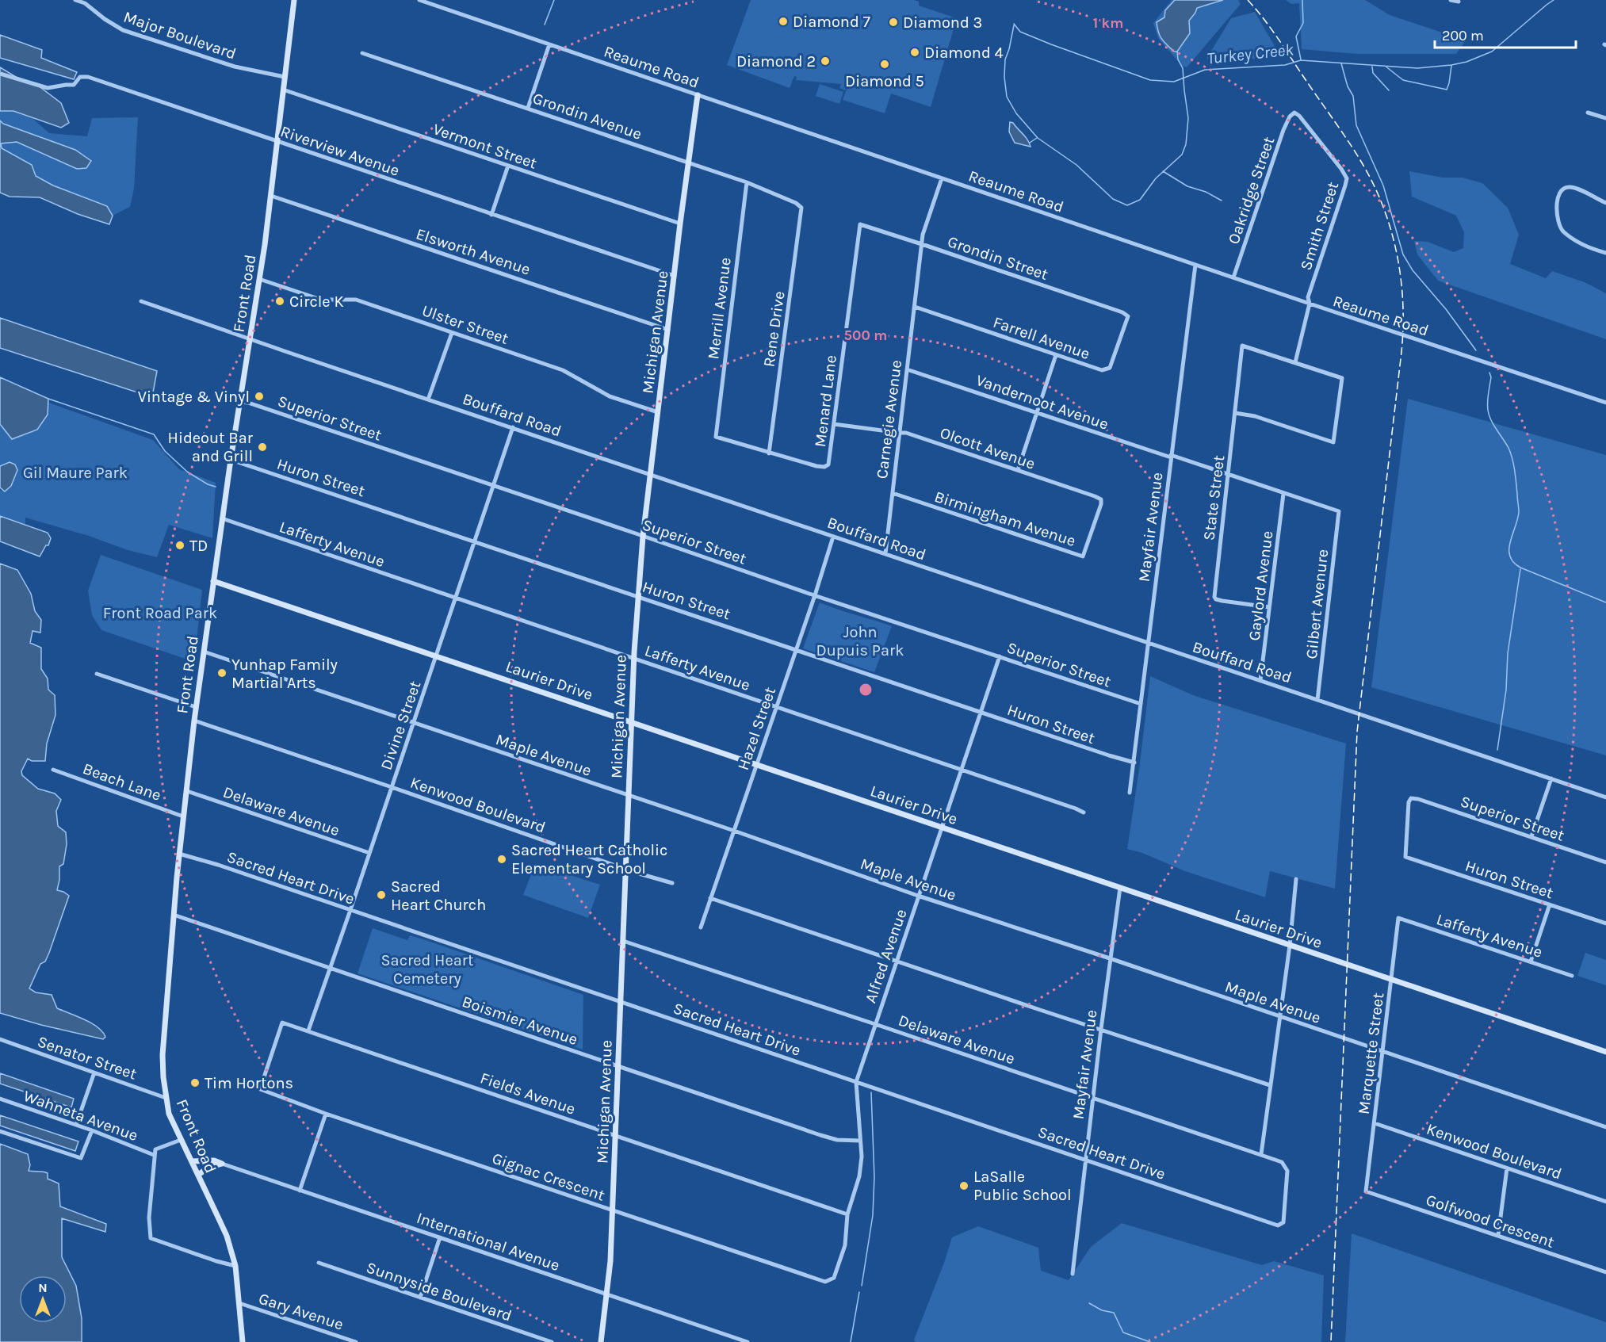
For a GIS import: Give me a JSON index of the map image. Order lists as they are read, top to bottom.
{
  "streets": {
    "street": [
      "Major Boulevard",
      "Reaume Road",
      "Grondin Avenue",
      "Vermont Street",
      "Riverview Avenue",
      "Oakridge Street",
      "Smith Street",
      "Elsworth Avenue",
      "Grondin Street",
      "Front Road",
      "Merrill Avenue",
      "Ulster Street",
      "Rene Drive",
      "Michigan Avenue",
      "Farrell Avenue",
      "Menard Lane",
      "Vandernoot Avenue",
      "Bouffard Road",
      "Superior Street",
      "Carnegie Avenue",
      "Olcott Avenue",
      "Huron Street",
      "State Street",
      "Birmingham Avenue",
      "Mayfair Avenue",
      "Lafferty Avenue",
      "Gaylord Avenue",
      "Gilbert Avenure",
      "Laurier Drive",
      "Divine Street",
      "Hazel Street",
      "Maple Avenue",
      "Beach Lane",
      "Kenwood Boulevard",
      "Delaware Avenue",
      "Sacred Heart Drive",
      "Alfred Avenue",
      "Boismier Avenue",
      "Marquette Street",
      "Senator Street",
      "Fields Avenue",
      "Wahneta Avenue",
      "Gignac Crescent",
      "Golfwood Crescent",
      "International Avenue",
      "Sunnyside Boulevard",
      "Gary Avenue"
    ]
  },
  "crossings": [
    ["Major Boulevard", "Front Road"],
    ["Reaume Road", "Oakridge Street"],
    ["Reaume Road", "Smith Street"],
    ["Reaume Road", "Michigan Avenue"],
    ["Reaume Road", "Carnegie Avenue"],
    ["Reaume Road", "Mayfair Avenue"],
    ["Grondin Avenue", "Merrill Avenue"],
    ["Grondin Avenue", "Rene Drive"],
    ["Grondin Avenue", "Michigan Avenue"],
    ["Vermont Street", "Front Road"],
    ["Vermont Street", "Michigan Avenue"],
    ["Riverview Avenue", "Front Road"],
    ["Riverview Avenue", "Michigan Avenue"],
    ["Oakridge Street", "Smith Street"],
    ["Smith Street", "State Street"],
    ["Elsworth Avenue", "Front Road"],
    ["Elsworth Avenue", "Michigan Avenue"],
    ["Grondin Street", "Farrell Avenue"],
    ["Grondin Street", "Menard Lane"],
    ["Grondin Street", "Carnegie Avenue"],
    ["Front Road", "Ulster Street"],
    ["Front Road", "Bouffard Road"],
    ["Front Road", "Superior Street"],
    ["Front Road", "Huron Street"],
    ["Front Road", "Lafferty Avenue"],
    ["Front Road", "Laurier Drive"],
    ["Front Road", "Maple Avenue"],
    ["Front Road", "Beach Lane"],
    ["Front Road", "Kenwood Boulevard"],
    ["Front Road", "Delaware Avenue"],
    ["Front Road", "Sacred Heart Drive"],
    ["Front Road", "Boismier Avenue"],
    ["Front Road", "Senator Street"],
    ["Front Road", "Gary Avenue"],
    ["Merrill Avenue", "Menard Lane"],
    ["Ulster Street", "Michigan Avenue"],
    ["Rene Drive", "Menard Lane"],
    ["Michigan Avenue", "Bouffard Road"],
    ["Michigan Avenue", "Superior Street"],
    ["Michigan Avenue", "Huron Street"],
    ["Michigan Avenue", "Lafferty Avenue"],
    ["Michigan Avenue", "Laurier Drive"],
    ["Michigan Avenue", "Maple Avenue"],
    ["Michigan Avenue", "Kenwood Boulevard"],
    ["Michigan Avenue", "Delaware Avenue"],
    ["Michigan Avenue", "Sacred Heart Drive"],
    ["Michigan Avenue", "Boismier Avenue"],
    ["Michigan Avenue", "Fields Avenue"],
    ["Michigan Avenue", "Gignac Crescent"],
    ["Michigan Avenue", "International Avenue"],
    ["Farrell Avenue", "Carnegie Avenue"],
    ["Menard Lane", "Olcott Avenue"],
    ["Vandernoot Avenue", "Carnegie Avenue"],
    ["Vandernoot Avenue", "State Street"],
    ["Vandernoot Avenue", "Mayfair Avenue"],
    ["Vandernoot Avenue", "Gaylord Avenue"],
    ["Vandernoot Avenue", "Gilbert Avenure"],
    ["Bouffard Road", "Carnegie Avenue"],
    ["Bouffard Road", "Mayfair Avenue"],
    ["Bouffard Road", "Gaylord Avenue"],
    ["Bouffard Road", "Gilbert Avenure"],
    ["Bouffard Road", "Divine Street"],
    ["Bouffard Road", "Hazel Street"],
    ["Superior Street", "Huron Street"],
    ["Superior Street", "Mayfair Avenue"],
    ["Superior Street", "Divine Street"],
    ["Superior Street", "Hazel Street"],
    ["Superior Street", "Alfred Avenue"],
    ["Carnegie Avenue", "Olcott Avenue"],
    ["Carnegie Avenue", "Birmingham Avenue"],
    ["Olcott Avenue", "Birmingham Avenue"],
    ["Huron Street", "Mayfair Avenue"],
    ["Huron Street", "Divine Street"],
    ["Huron Street", "Hazel Street"],
    ["Huron Street", "Alfred Avenue"],
    ["State Street", "Gaylord Avenue"],
    ["Mayfair Avenue", "Laurier Drive"],
    ["Mayfair Avenue", "Maple Avenue"],
    ["Mayfair Avenue", "Delaware Avenue"],
    ["Mayfair Avenue", "Sacred Heart Drive"],
    ["Lafferty Avenue", "Divine Street"],
    ["Lafferty Avenue", "Hazel Street"],
    ["Lafferty Avenue", "Alfred Avenue"],
    ["Lafferty Avenue", "Marquette Street"],
    ["Laurier Drive", "Divine Street"],
    ["Laurier Drive", "Hazel Street"],
    ["Laurier Drive", "Alfred Avenue"],
    ["Laurier Drive", "Marquette Street"],
    ["Divine Street", "Maple Avenue"],
    ["Divine Street", "Kenwood Boulevard"],
    ["Divine Street", "Delaware Avenue"],
    ["Divine Street", "Sacred Heart Drive"],
    ["Divine Street", "Boismier Avenue"],
    ["Divine Street", "Fields Avenue"],
    ["Hazel Street", "Maple Avenue"],
    ["Maple Avenue", "Alfred Avenue"],
    ["Maple Avenue", "Marquette Street"],
    ["Kenwood Boulevard", "Marquette Street"],
    ["Delaware Avenue", "Sacred Heart Drive"],
    ["Delaware Avenue", "Alfred Avenue"],
    ["Sacred Heart Drive", "Alfred Avenue"],
    ["Alfred Avenue", "Boismier Avenue"],
    ["Alfred Avenue", "Fields Avenue"],
    ["Alfred Avenue", "Gignac Crescent"],
    ["Marquette Street", "Golfwood Crescent"],
    ["Fields Avenue", "Gignac Crescent"]
  ],
  "water": ["Turkey Creek"],
  "parks": [
    "Gil Maure Park",
    "Front Road Park",
    "John Dupuis Park",
    "Sacred Heart Cemetery"
  ],
  "places": [
    "Diamond 7",
    "Diamond 3",
    "Diamond 4",
    "Diamond 2",
    "Diamond 5",
    "Circle K",
    "Vintage & Vinyl",
    "Hideout Bar and Grill",
    "TD",
    "Yunhap Family Martial Arts",
    "Sacred Heart Catholic Elementary School",
    "Sacred Heart Church",
    "Tim Hortons",
    "LaSalle Public School"
  ],
  "scale_bar": "200 m",
  "north": "top",
  "rings": ["1 km", "500 m"]
}
